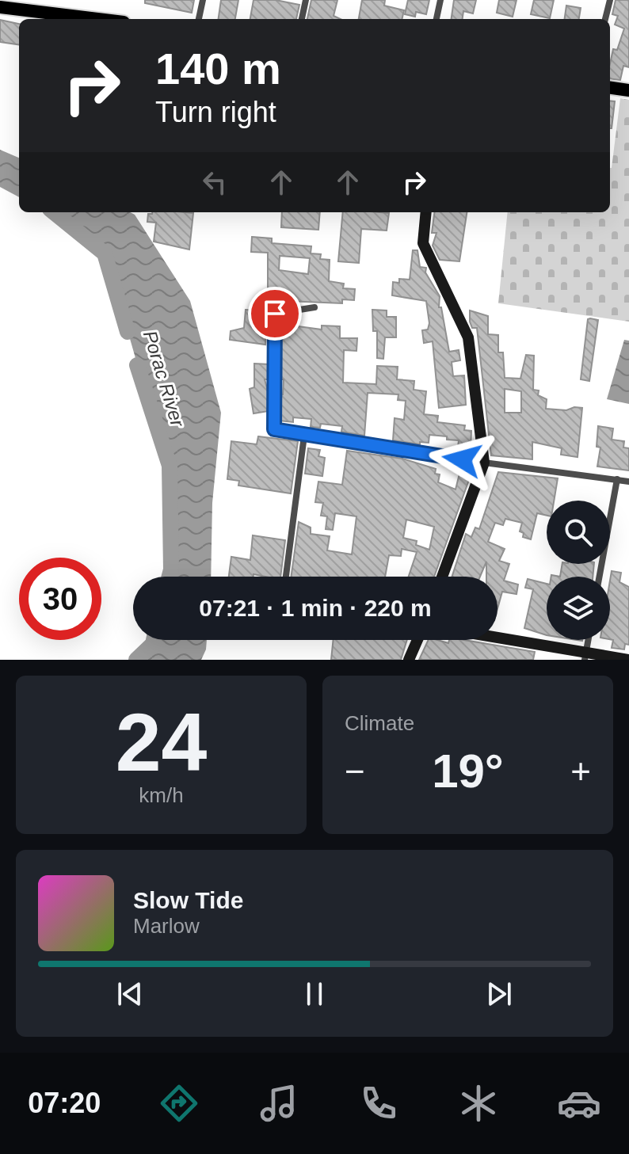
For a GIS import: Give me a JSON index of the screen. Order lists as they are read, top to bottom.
{
  "water": ["Porac River"],
  "page": {
    "turn": ["140 m", "Turn right"],
    "limit": "30",
    "trip": "07:21 · 1 min · 220 m",
    "tile": [
      ["24", "km/h"],
      "Climate"
    ],
    "heat": ["−", "19°", "+"],
    "song": ["Slow Tide", "Marlow"],
    "tabs": "07:20"
  }
}
